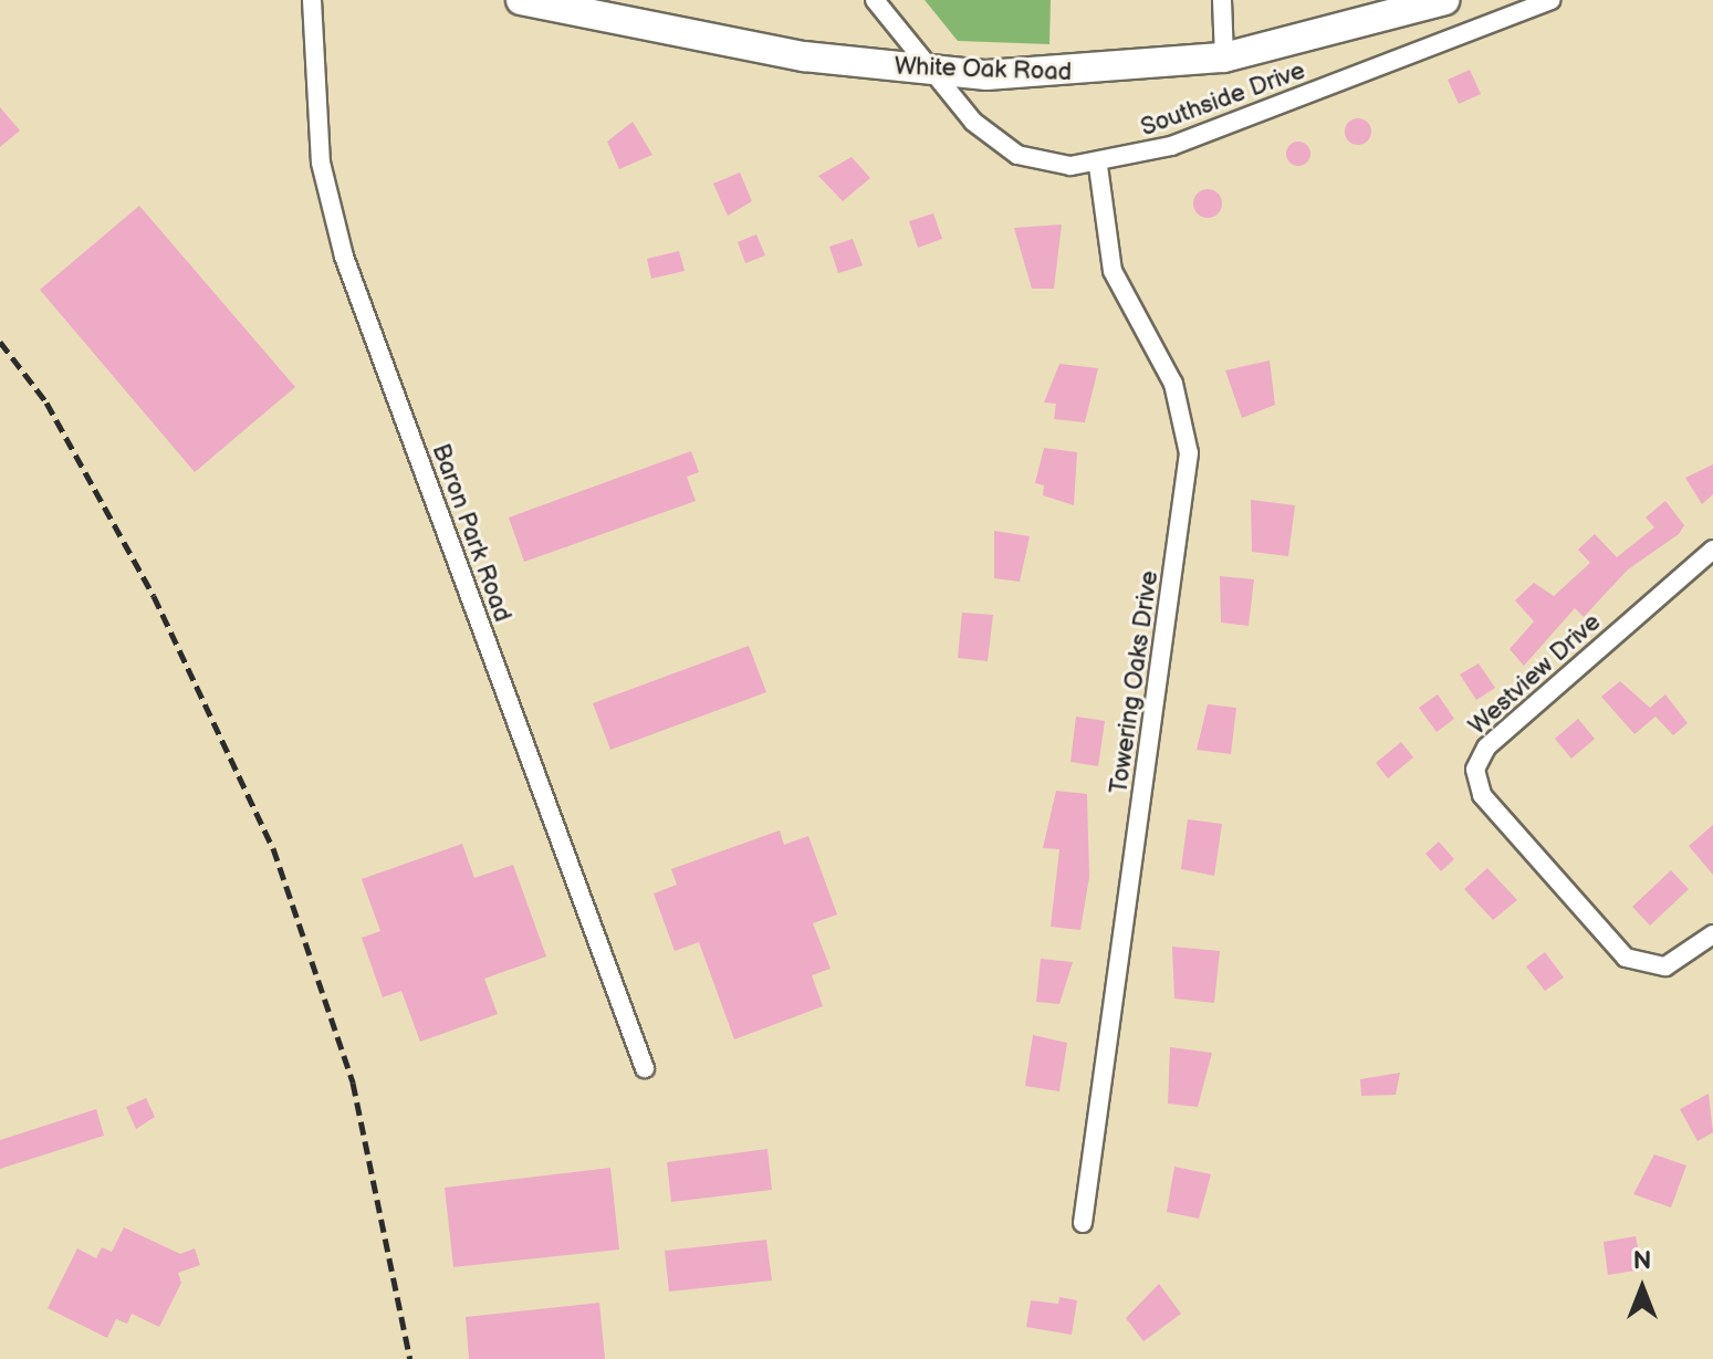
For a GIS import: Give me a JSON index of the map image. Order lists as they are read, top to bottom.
{
  "streets": {
    "main road": ["White Oak Road"],
    "street": [
      "Southside Drive",
      "Baron Park Road",
      "Westview Drive",
      "Towering Oaks Drive"
    ]
  },
  "crossings": [
    ["White Oak Road", "Southside Drive"],
    ["Southside Drive", "Towering Oaks Drive"]
  ],
  "north": "top"
}
